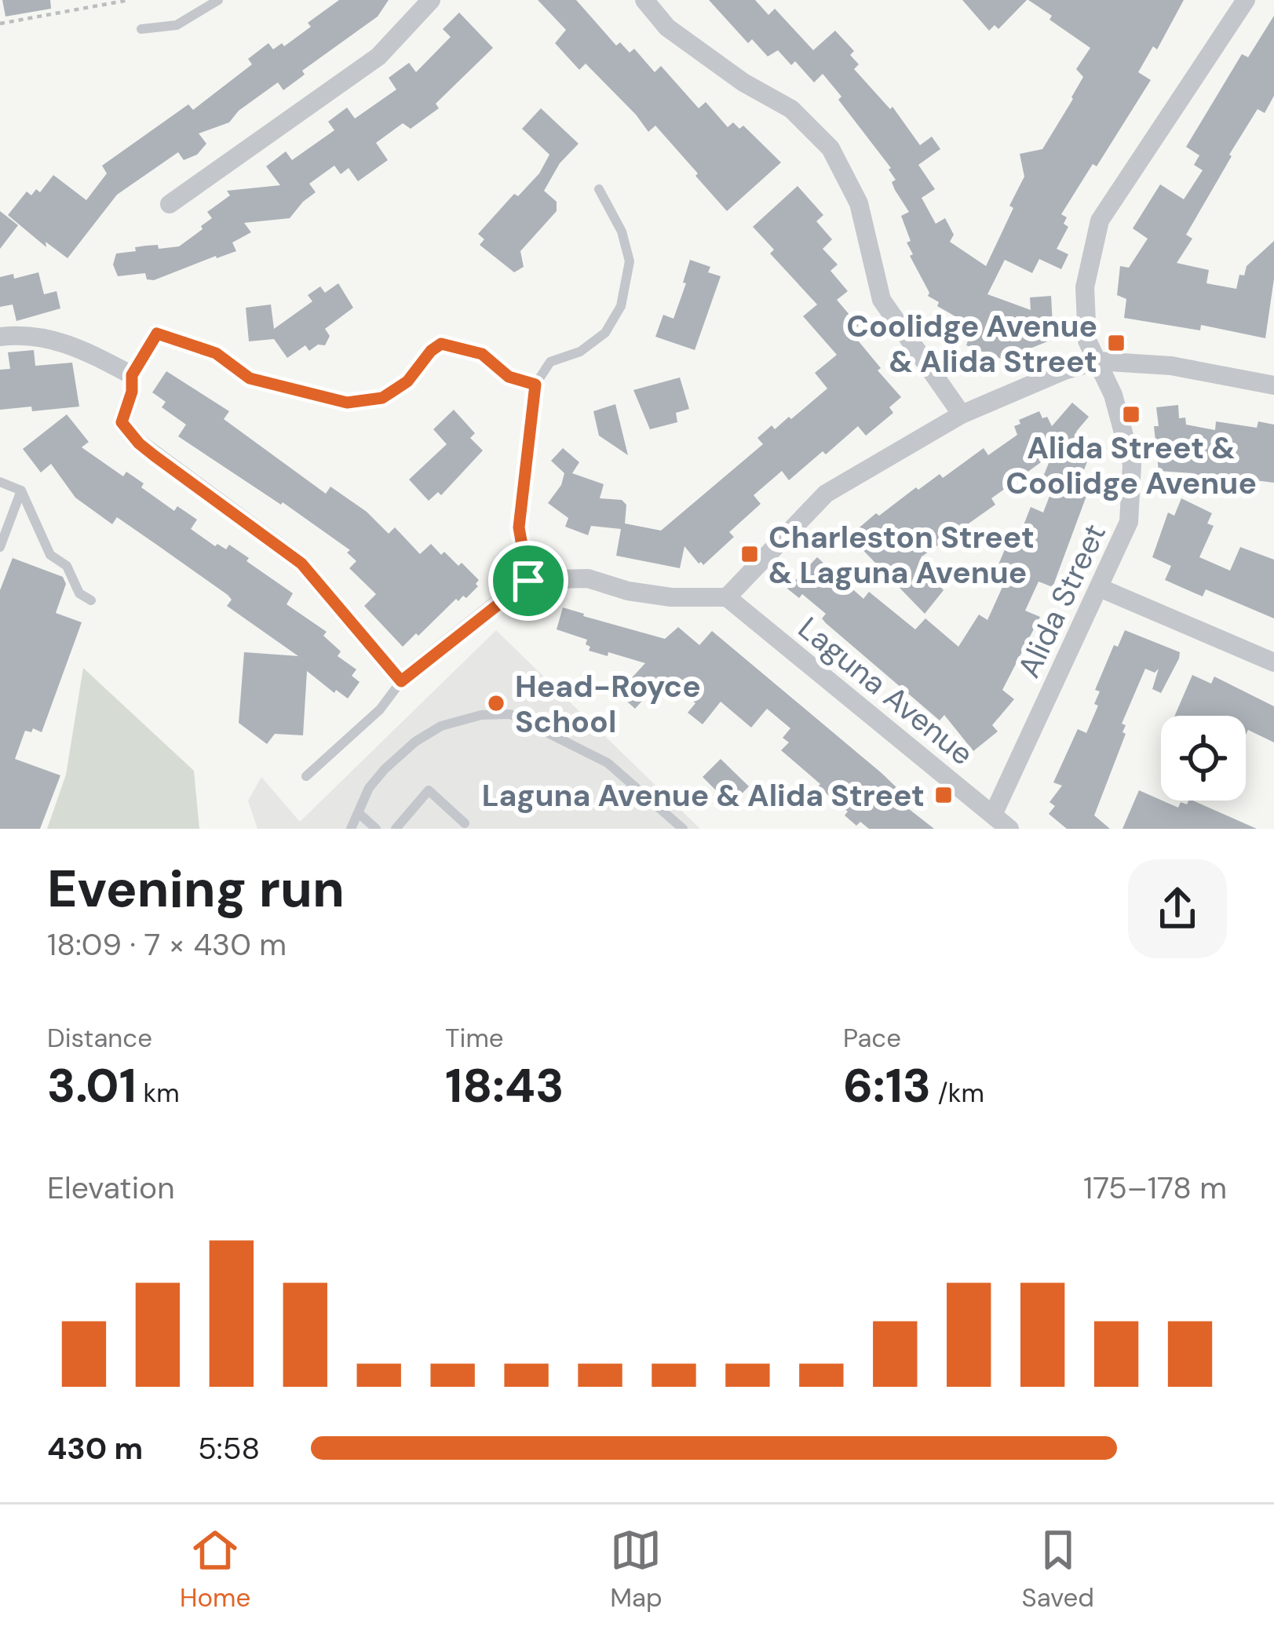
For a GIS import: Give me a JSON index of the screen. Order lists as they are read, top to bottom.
{
  "streets": {
    "street": ["Alida Street", "Laguna Avenue"]
  },
  "crossings": [
    ["Alida Street", "Laguna Avenue"]
  ],
  "places": {
    "transit": [
      "Coolidge Avenue & Alida Street",
      "Alida Street & Coolidge Avenue",
      "Charleston Street & Laguna Avenue",
      "Laguna Avenue & Alida Street"
    ],
    "other": ["Head-Royce School"]
  },
  "page": {
    "heading": ["Evening run", "18:09 · 7 × 430 m"],
    "stats": [
      ["Distance", "3.01 km"],
      ["Time", "18:43"],
      ["Pace", "6:13 /km"]
    ],
    "chart": ["Elevation", "175–178 m"],
    "list": [
      {
        "name": "430 m",
        "note": "5:58"
      }
    ],
    "tabs": ["Home", "Map", "Saved"]
  }
}
